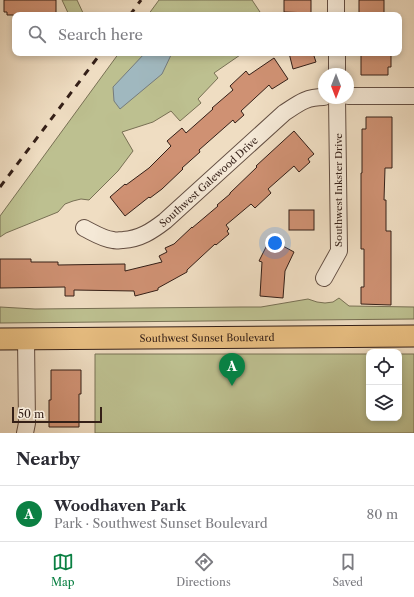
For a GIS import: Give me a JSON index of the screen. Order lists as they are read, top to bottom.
{
  "streets": {
    "main road": ["Southwest Sunset Boulevard"],
    "street": ["Southwest Galewood Drive", "Southwest Inkster Drive"]
  },
  "scale_bar": "50 m",
  "north": "bottom",
  "page": {
    "search": "Search here",
    "pins": "A",
    "scale": "50 m",
    "heading": "Nearby",
    "list": [
      {
        "mark": "A",
        "name": "Woodhaven Park",
        "note": "Park · Southwest Sunset Boulevard",
        "value": "80 m"
      }
    ],
    "nav": ["Map", "Directions", "Saved"]
  }
}
